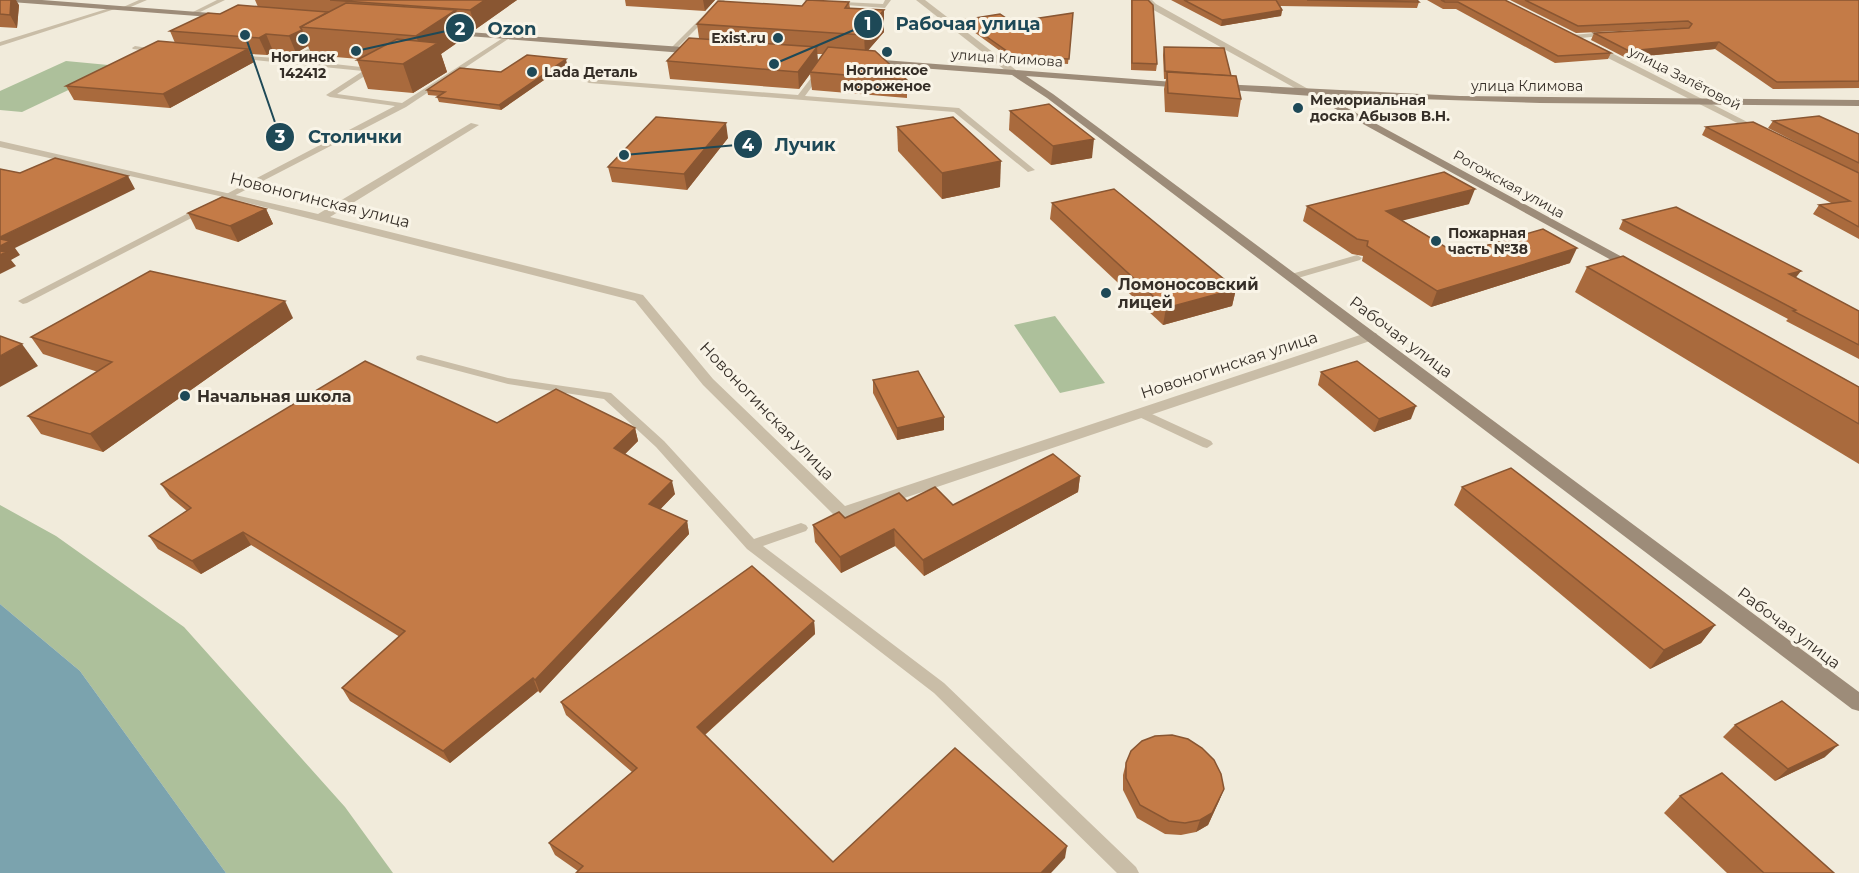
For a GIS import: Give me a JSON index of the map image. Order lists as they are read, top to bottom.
{
  "streets": {
    "main road": ["улица Климова", "Рогожская улица", "Рабочая улица"],
    "street": ["улица Залётовой", "Новоногинская улица"]
  },
  "crossings": [
    ["улица Климова", "улица Залётовой"],
    ["улица Климова", "Рогожская улица"],
    ["улица Климова", "Рабочая улица"],
    ["Новоногинская улица", "Рабочая улица"]
  ],
  "places": [
    "Столички",
    "Exist.ru",
    "Ногинск 142412",
    "Ozon",
    "Ногинское мороженое",
    "Рабочая улица",
    "Lada Деталь",
    "Мемориальная доска Абызов В.Н.",
    "Лучик",
    "Пожарная часть №38",
    "Ломоносовский лицей",
    "Начальная школа"
  ]
}
